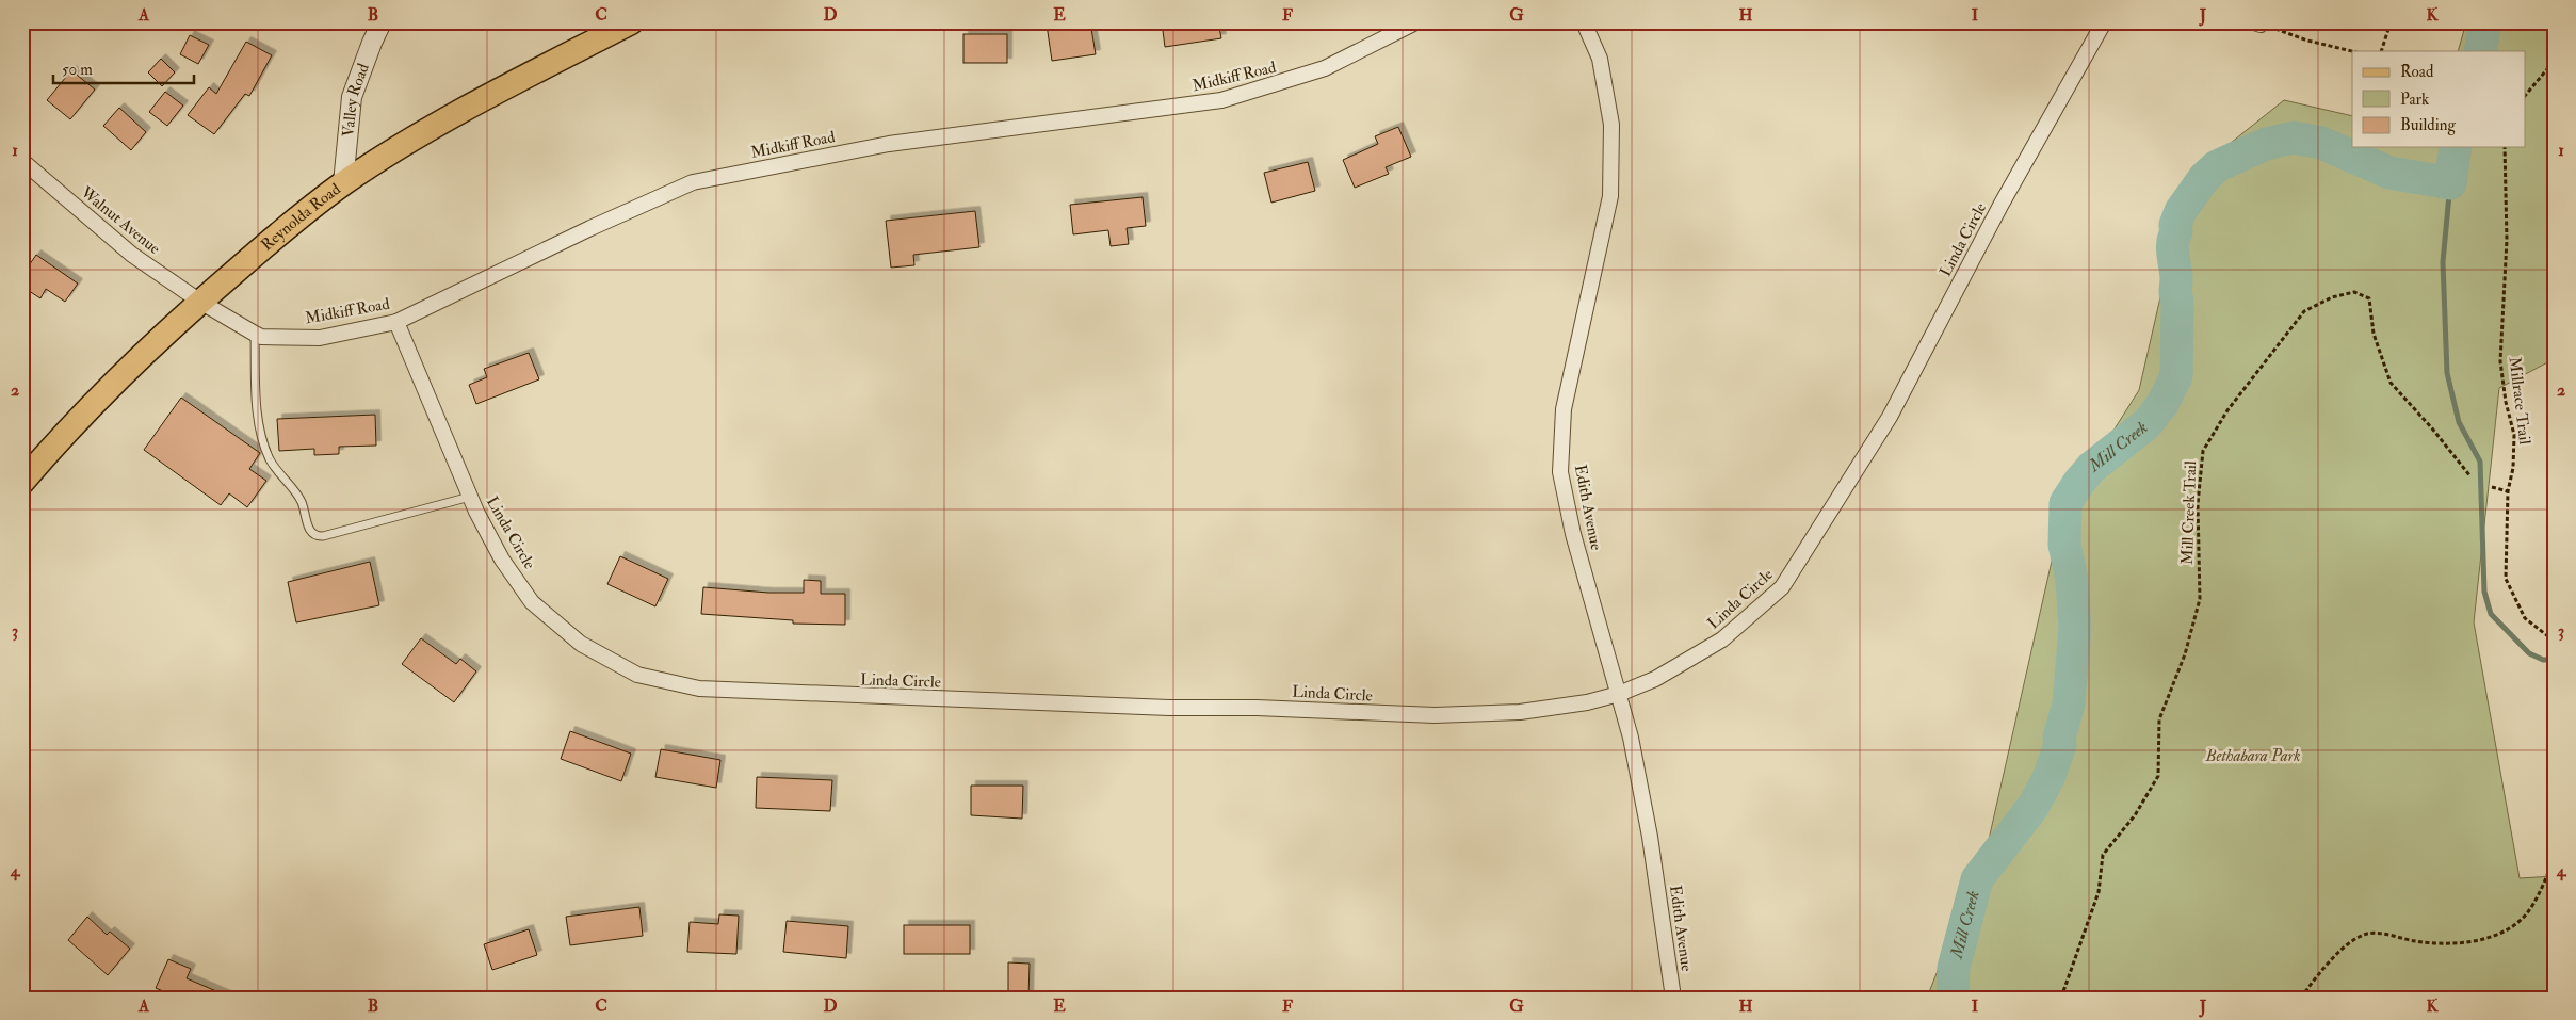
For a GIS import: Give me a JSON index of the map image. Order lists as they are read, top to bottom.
{
  "streets": {
    "main road": ["Reynolda Road"],
    "street": [
      "Midkiff Road",
      "Valley Road",
      "Walnut Avenue",
      "Linda Circle",
      "Edith Avenue"
    ],
    "path": ["Millrace Trail", "Mill Creek Trail"]
  },
  "crossings": [
    ["Midkiff Road", "Reynolda Road"],
    ["Midkiff Road", "Walnut Avenue"],
    ["Midkiff Road", "Linda Circle"],
    ["Valley Road", "Reynolda Road"],
    ["Reynolda Road", "Walnut Avenue"],
    ["Linda Circle", "Edith Avenue"]
  ],
  "water": ["Mill Creek"],
  "parks": ["Bethabara Park"],
  "legend": ["Road", "Park", "Building"],
  "scale_bar": "50 m",
  "grid": {
    "columns": [
      "A",
      "B",
      "C",
      "D",
      "E",
      "F",
      "G",
      "H",
      "I",
      "J",
      "K"
    ],
    "rows": [
      "1",
      "2",
      "3",
      "4"
    ]
  }
}
